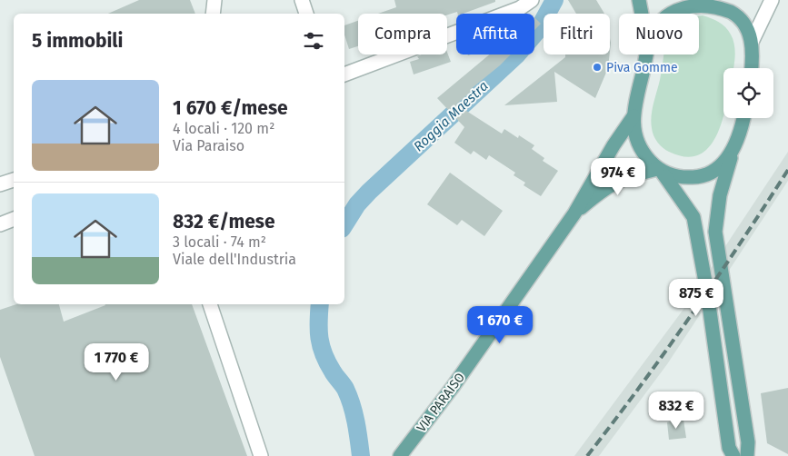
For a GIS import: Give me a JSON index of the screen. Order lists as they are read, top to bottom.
{
  "streets": {
    "main road": ["VIA PARAISO"]
  },
  "water": ["Roggia Maestra"],
  "places": ["Piva Gomme"],
  "page": {
    "chip": [
      "Compra",
      "Affitta",
      "Filtri",
      "Nuovo"
    ],
    "heading": "5 immobili",
    "list": [
      {
        "name": "1 670 €/mese",
        "note": "4 locali · 120 m² · Via Paraiso"
      },
      {
        "name": "832 €/mese",
        "note": "3 locali · 74 m² · Viale dell'Industria"
      }
    ],
    "price": [
      "974 €",
      "875 €",
      "1 670 €",
      "1 770 €",
      "832 €"
    ]
  }
}
